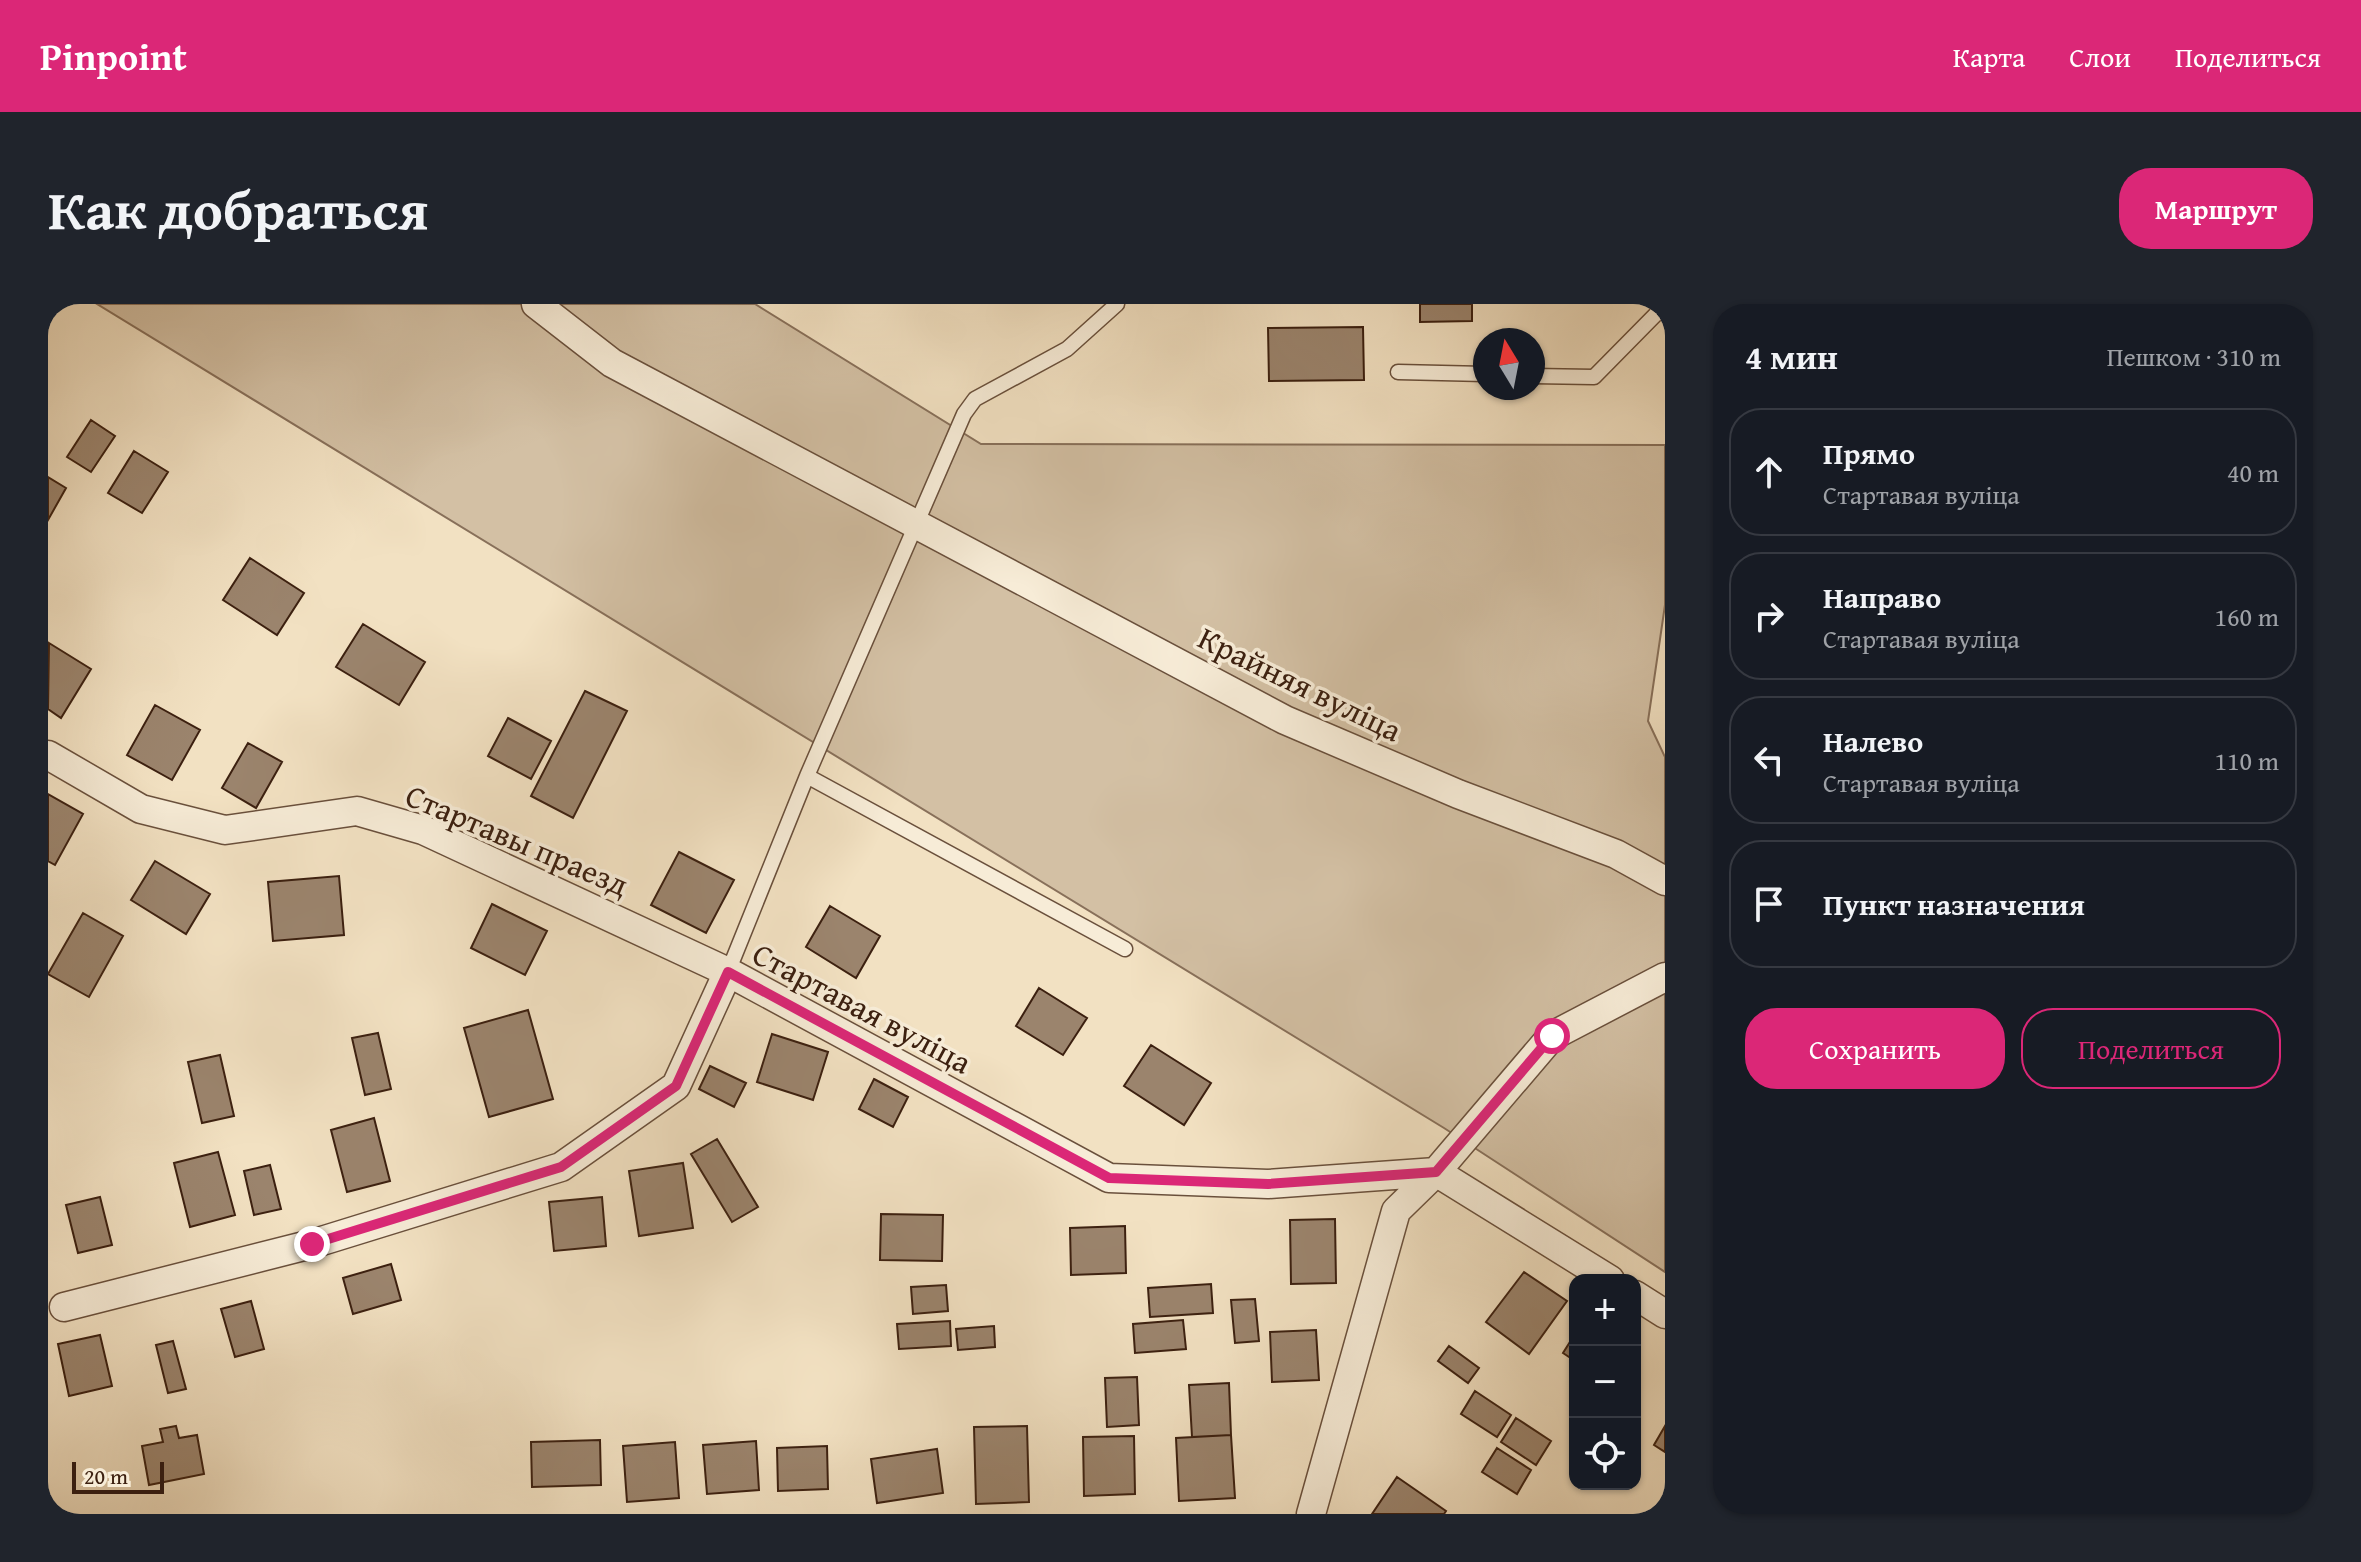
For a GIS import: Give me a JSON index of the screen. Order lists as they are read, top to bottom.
{
  "streets": {
    "street": ["Крайняя вуліца", "Стартавы праезд", "Стартавая вуліца"]
  },
  "crossings": [
    ["Стартавы праезд", "Стартавая вуліца"]
  ],
  "scale_bar": "20 m",
  "north": "top",
  "page": {
    "header": "Pinpoint",
    "nav": ["Карта", "Слои", "Поделиться"],
    "title": "Как добраться",
    "buttons": [
      "Маршрут",
      ["Сохранить", "Поделиться"]
    ],
    "heading": ["4 мин", "Пешком · 310 m"],
    "list": [
      ["Прямо", "Стартавая вуліца", "40 m"],
      ["Направо", "Стартавая вуліца", "160 m"],
      ["Налево", "Стартавая вуліца", "110 m"],
      "Пункт назначения"
    ],
    "map_buttons": ["+", "−"],
    "scale": "20 m"
  }
}
